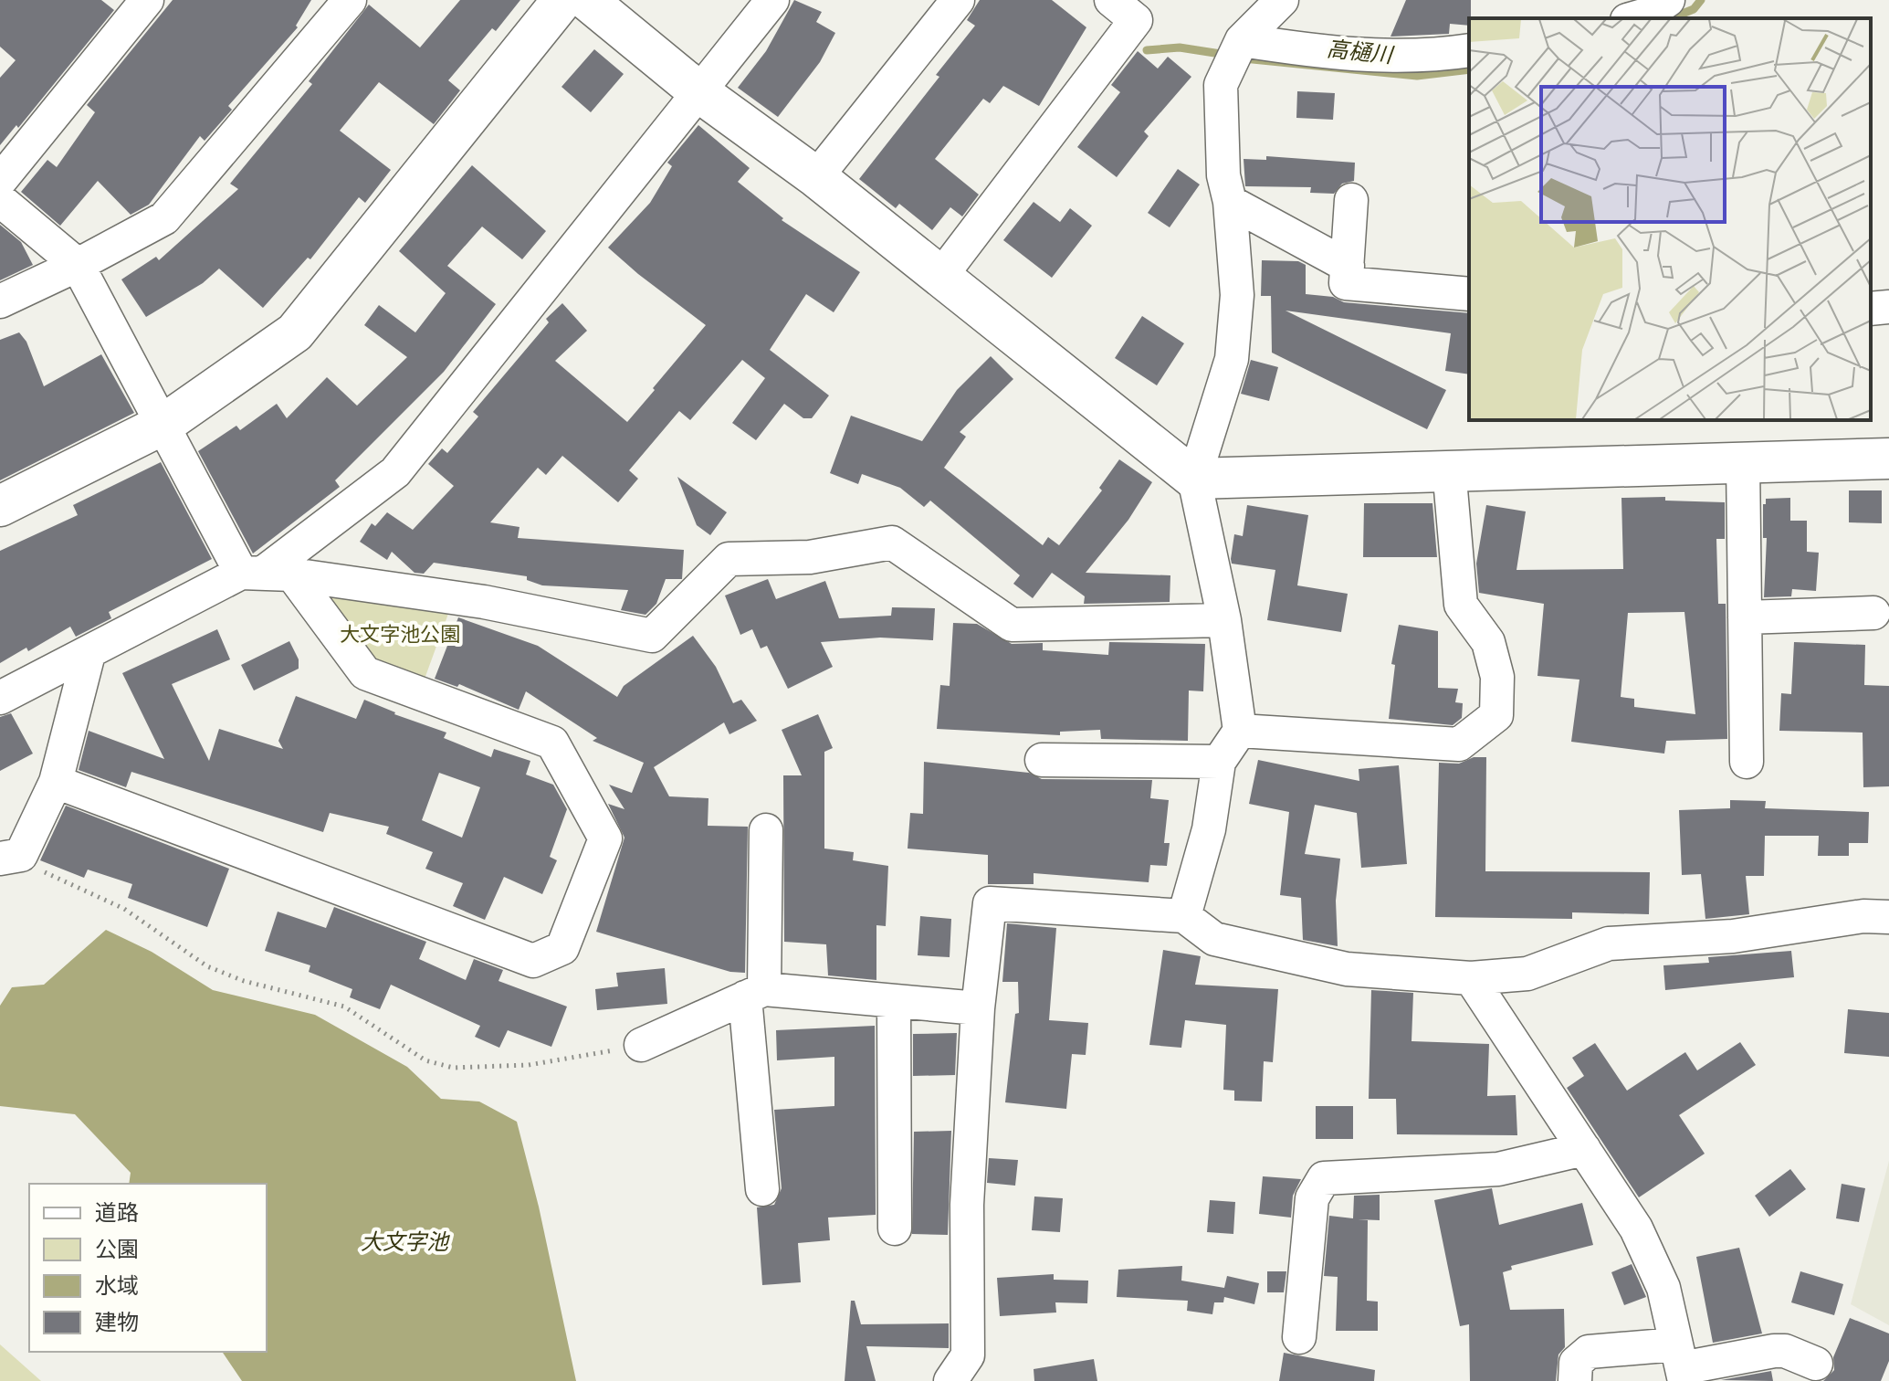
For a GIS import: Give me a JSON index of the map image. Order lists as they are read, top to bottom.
{
  "water": ["高樋川", "大文字池"],
  "parks": ["大文字池公園"],
  "legend": [
    "道路",
    "公園",
    "水域",
    "建物"
  ]
}
